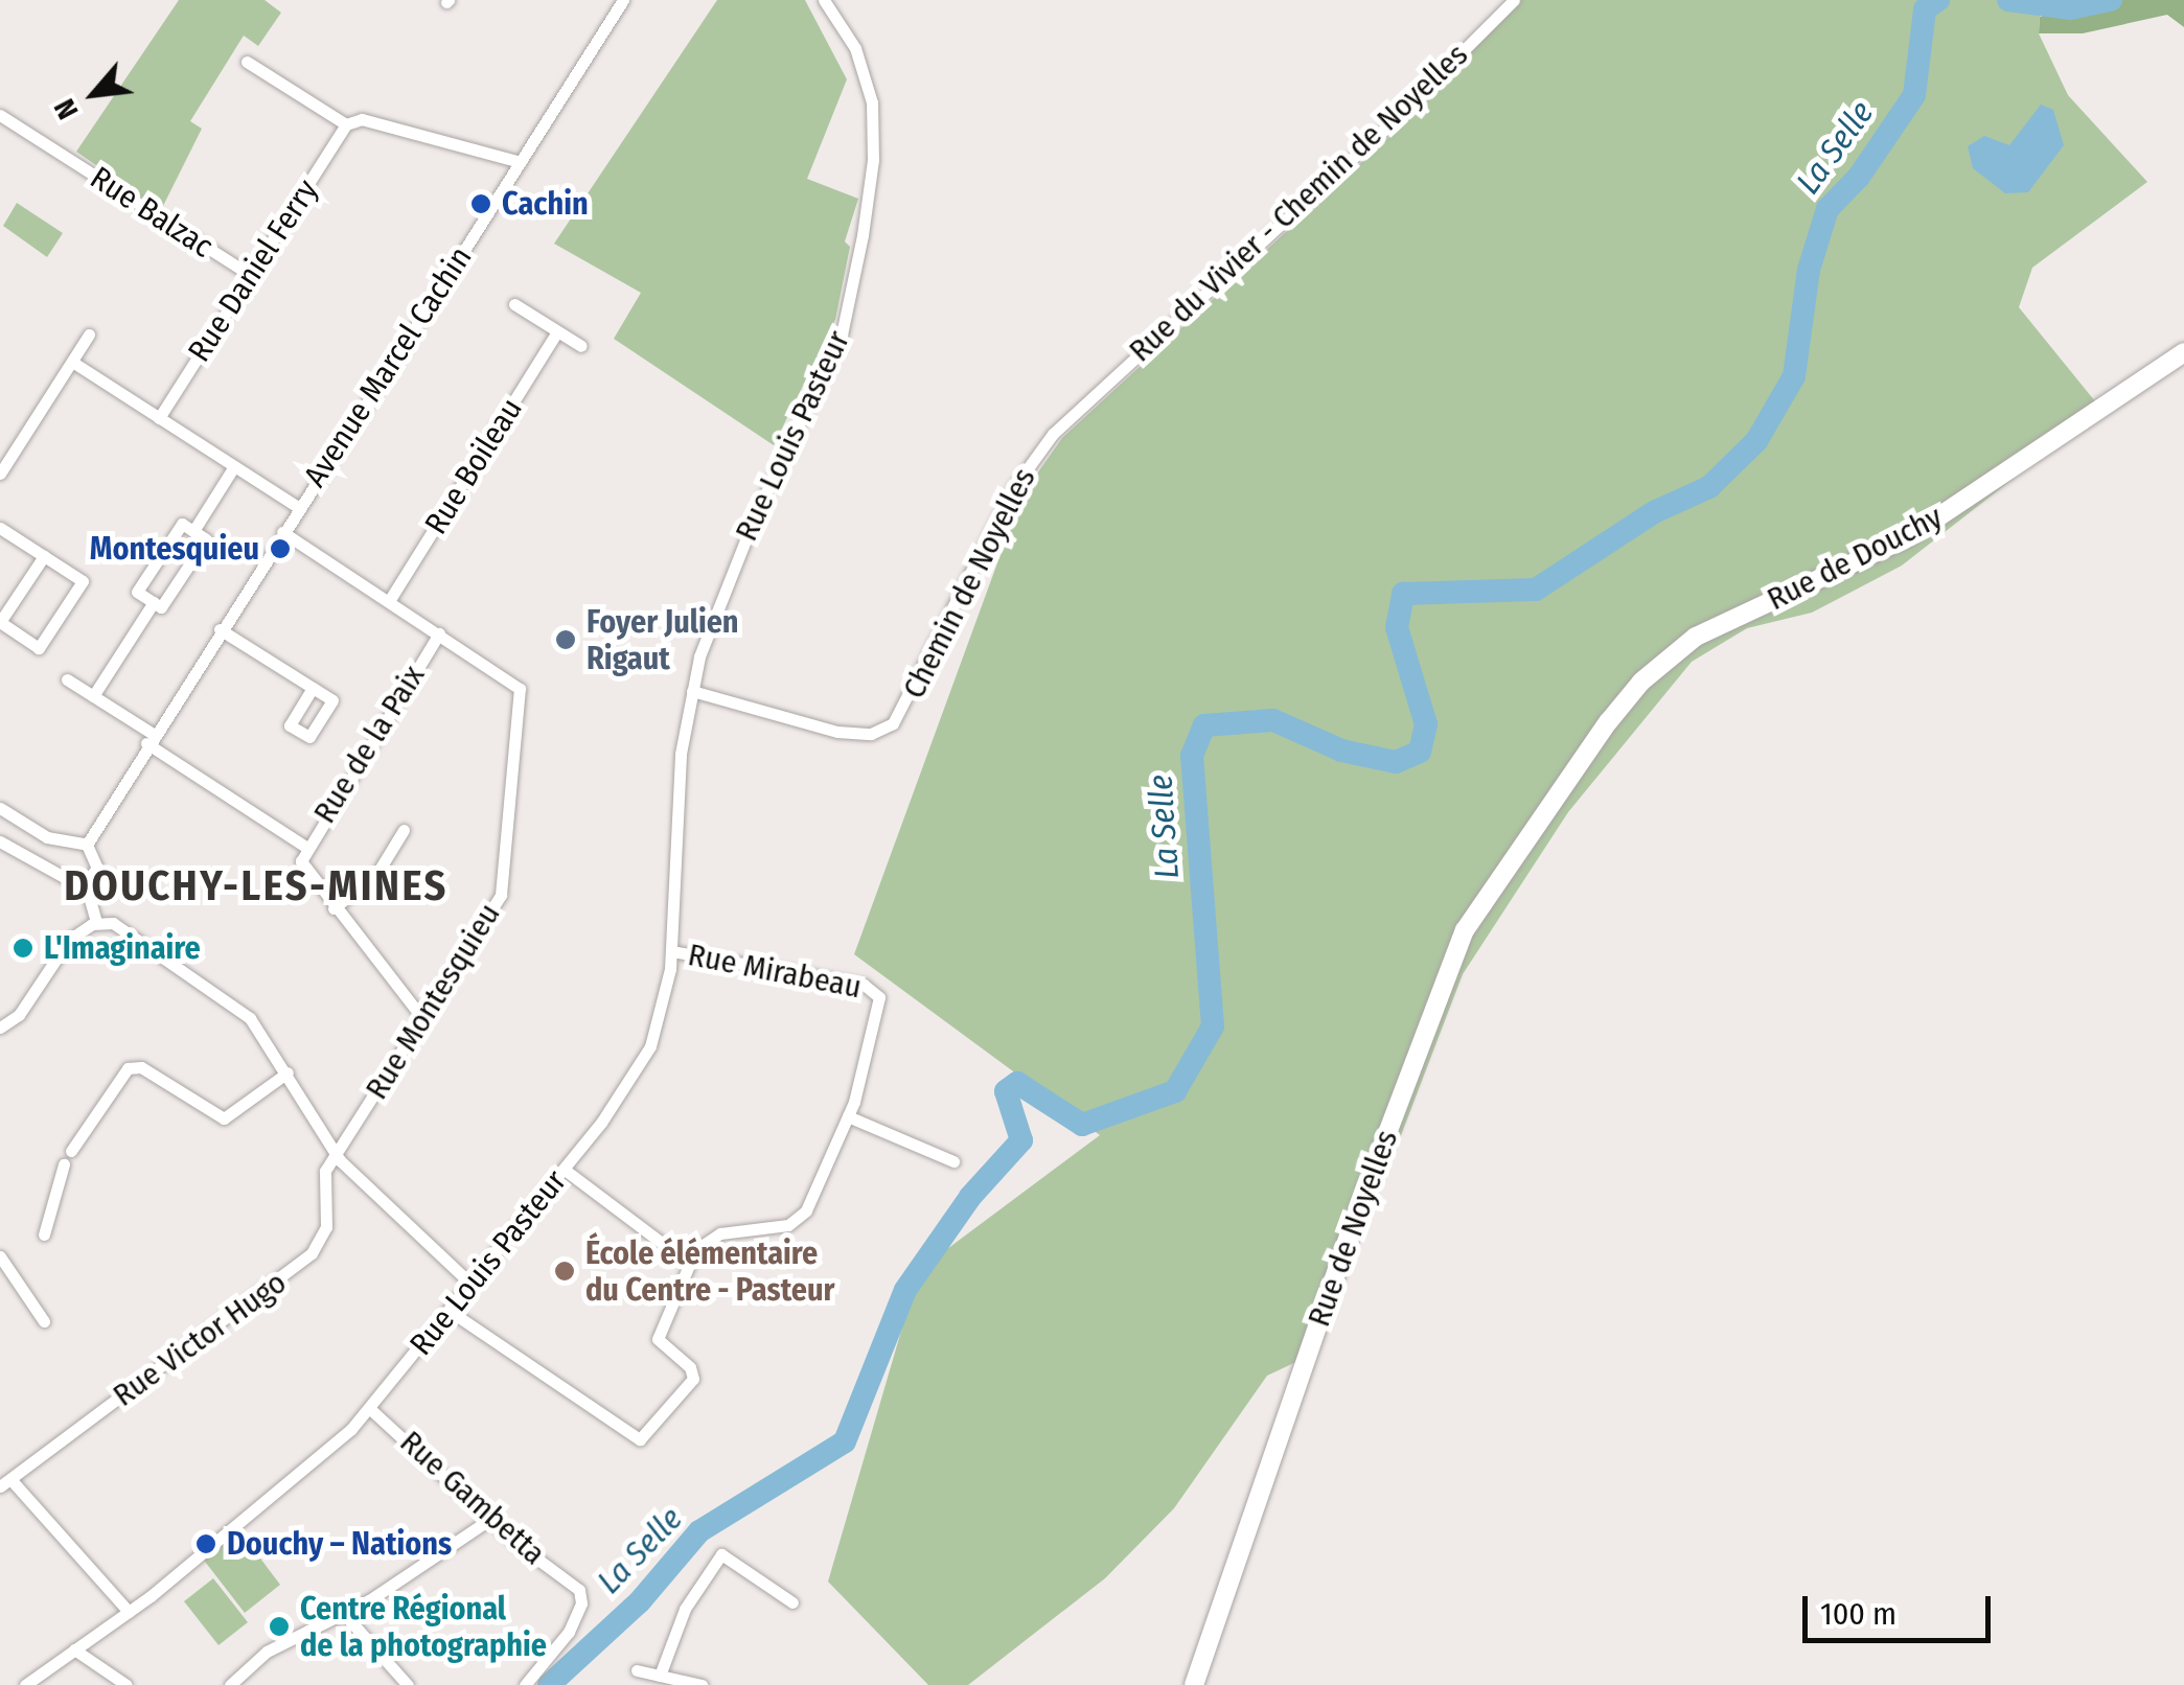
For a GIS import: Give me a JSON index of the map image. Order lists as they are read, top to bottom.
{
  "streets": {
    "street": [
      "Rue du Vivier - Chemin de Noyelles",
      "Rue Balzac",
      "Rue Daniel Ferry",
      "Avenue Marcel Cachin",
      "Rue Louis Pasteur",
      "Rue Boileau",
      "Rue de Douchy",
      "Chemin de Noyelles",
      "Rue de la Paix",
      "Rue Mirabeau",
      "Rue Montesquieu",
      "Rue de Noyelles",
      "Rue Victor Hugo",
      "Rue Gambetta"
    ]
  },
  "crossings": [
    ["Rue du Vivier - Chemin de Noyelles", "Chemin de Noyelles"],
    ["Rue Balzac", "Rue Daniel Ferry"],
    ["Avenue Marcel Cachin", "Rue Montesquieu"],
    ["Rue Louis Pasteur", "Chemin de Noyelles"],
    ["Rue Louis Pasteur", "Rue Mirabeau"],
    ["Rue Louis Pasteur", "Rue Gambetta"],
    ["Rue Boileau", "Rue Montesquieu"],
    ["Rue de Douchy", "Rue de Noyelles"],
    ["Rue de la Paix", "Rue Montesquieu"],
    ["Rue Montesquieu", "Rue Victor Hugo"]
  ],
  "districts": ["DOUCHY-LES-MINES"],
  "water": ["La Selle"],
  "places": [
    "Cachin",
    "Montesquieu",
    "Foyer Julien Rigaut",
    "L'Imaginaire",
    "École élémentaire du Centre - Pasteur",
    "Douchy – Nations",
    "Centre Régional de la photographie"
  ],
  "scale_bar": "100 m",
  "north": "bottom left"
}
